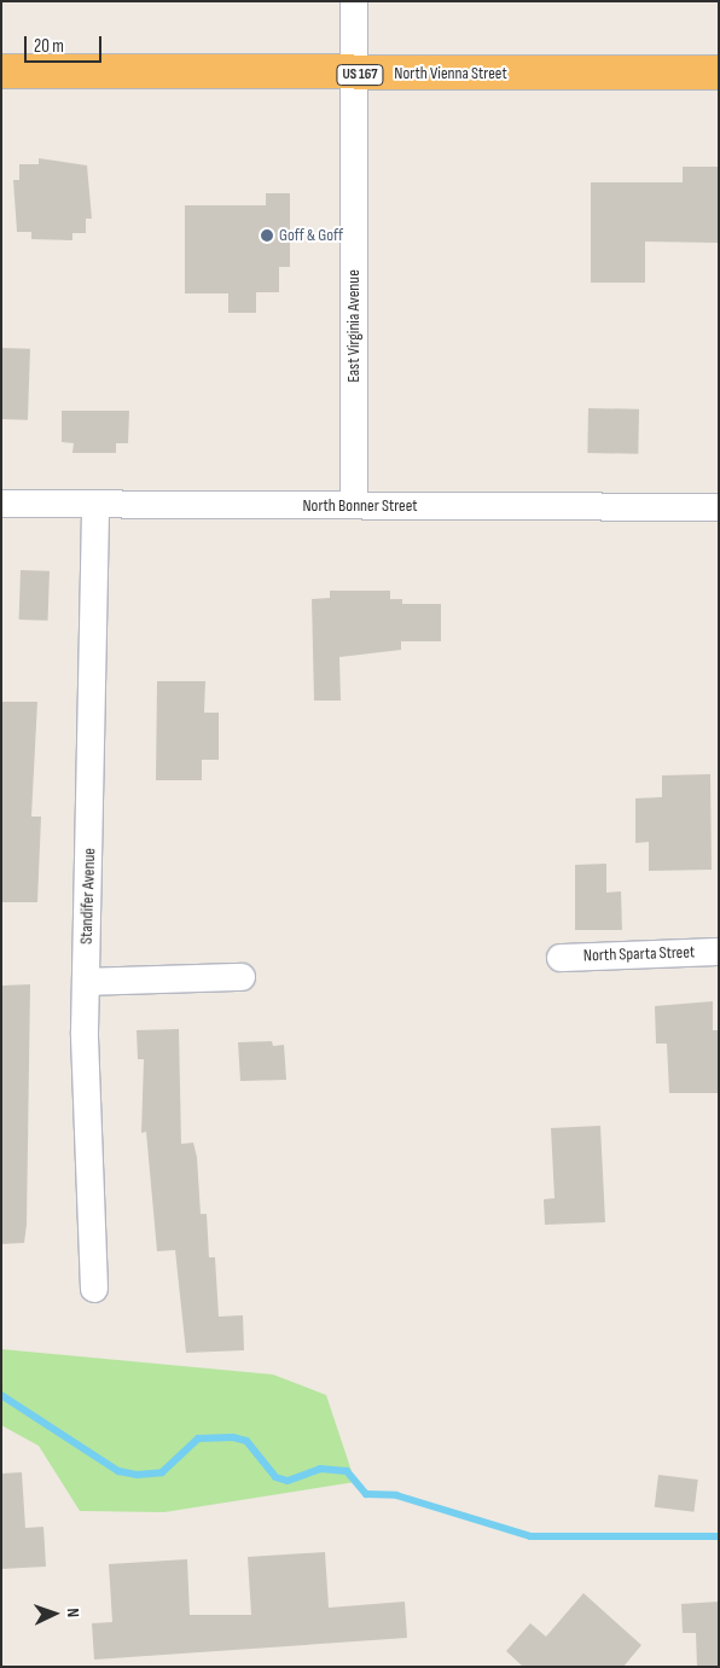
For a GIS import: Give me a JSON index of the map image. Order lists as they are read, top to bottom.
{
  "streets": {
    "highway": ["North Vienna Street", "US 167"],
    "street": [
      "East Virginia Avenue",
      "North Bonner Street",
      "Standifer Avenue",
      "North Sparta Street"
    ]
  },
  "crossings": [
    ["North Vienna Street", "East Virginia Avenue"],
    ["East Virginia Avenue", "North Bonner Street"],
    ["North Bonner Street", "Standifer Avenue"]
  ],
  "places": ["Goff & Goff"],
  "scale_bar": "20 m",
  "north": "right"
}
